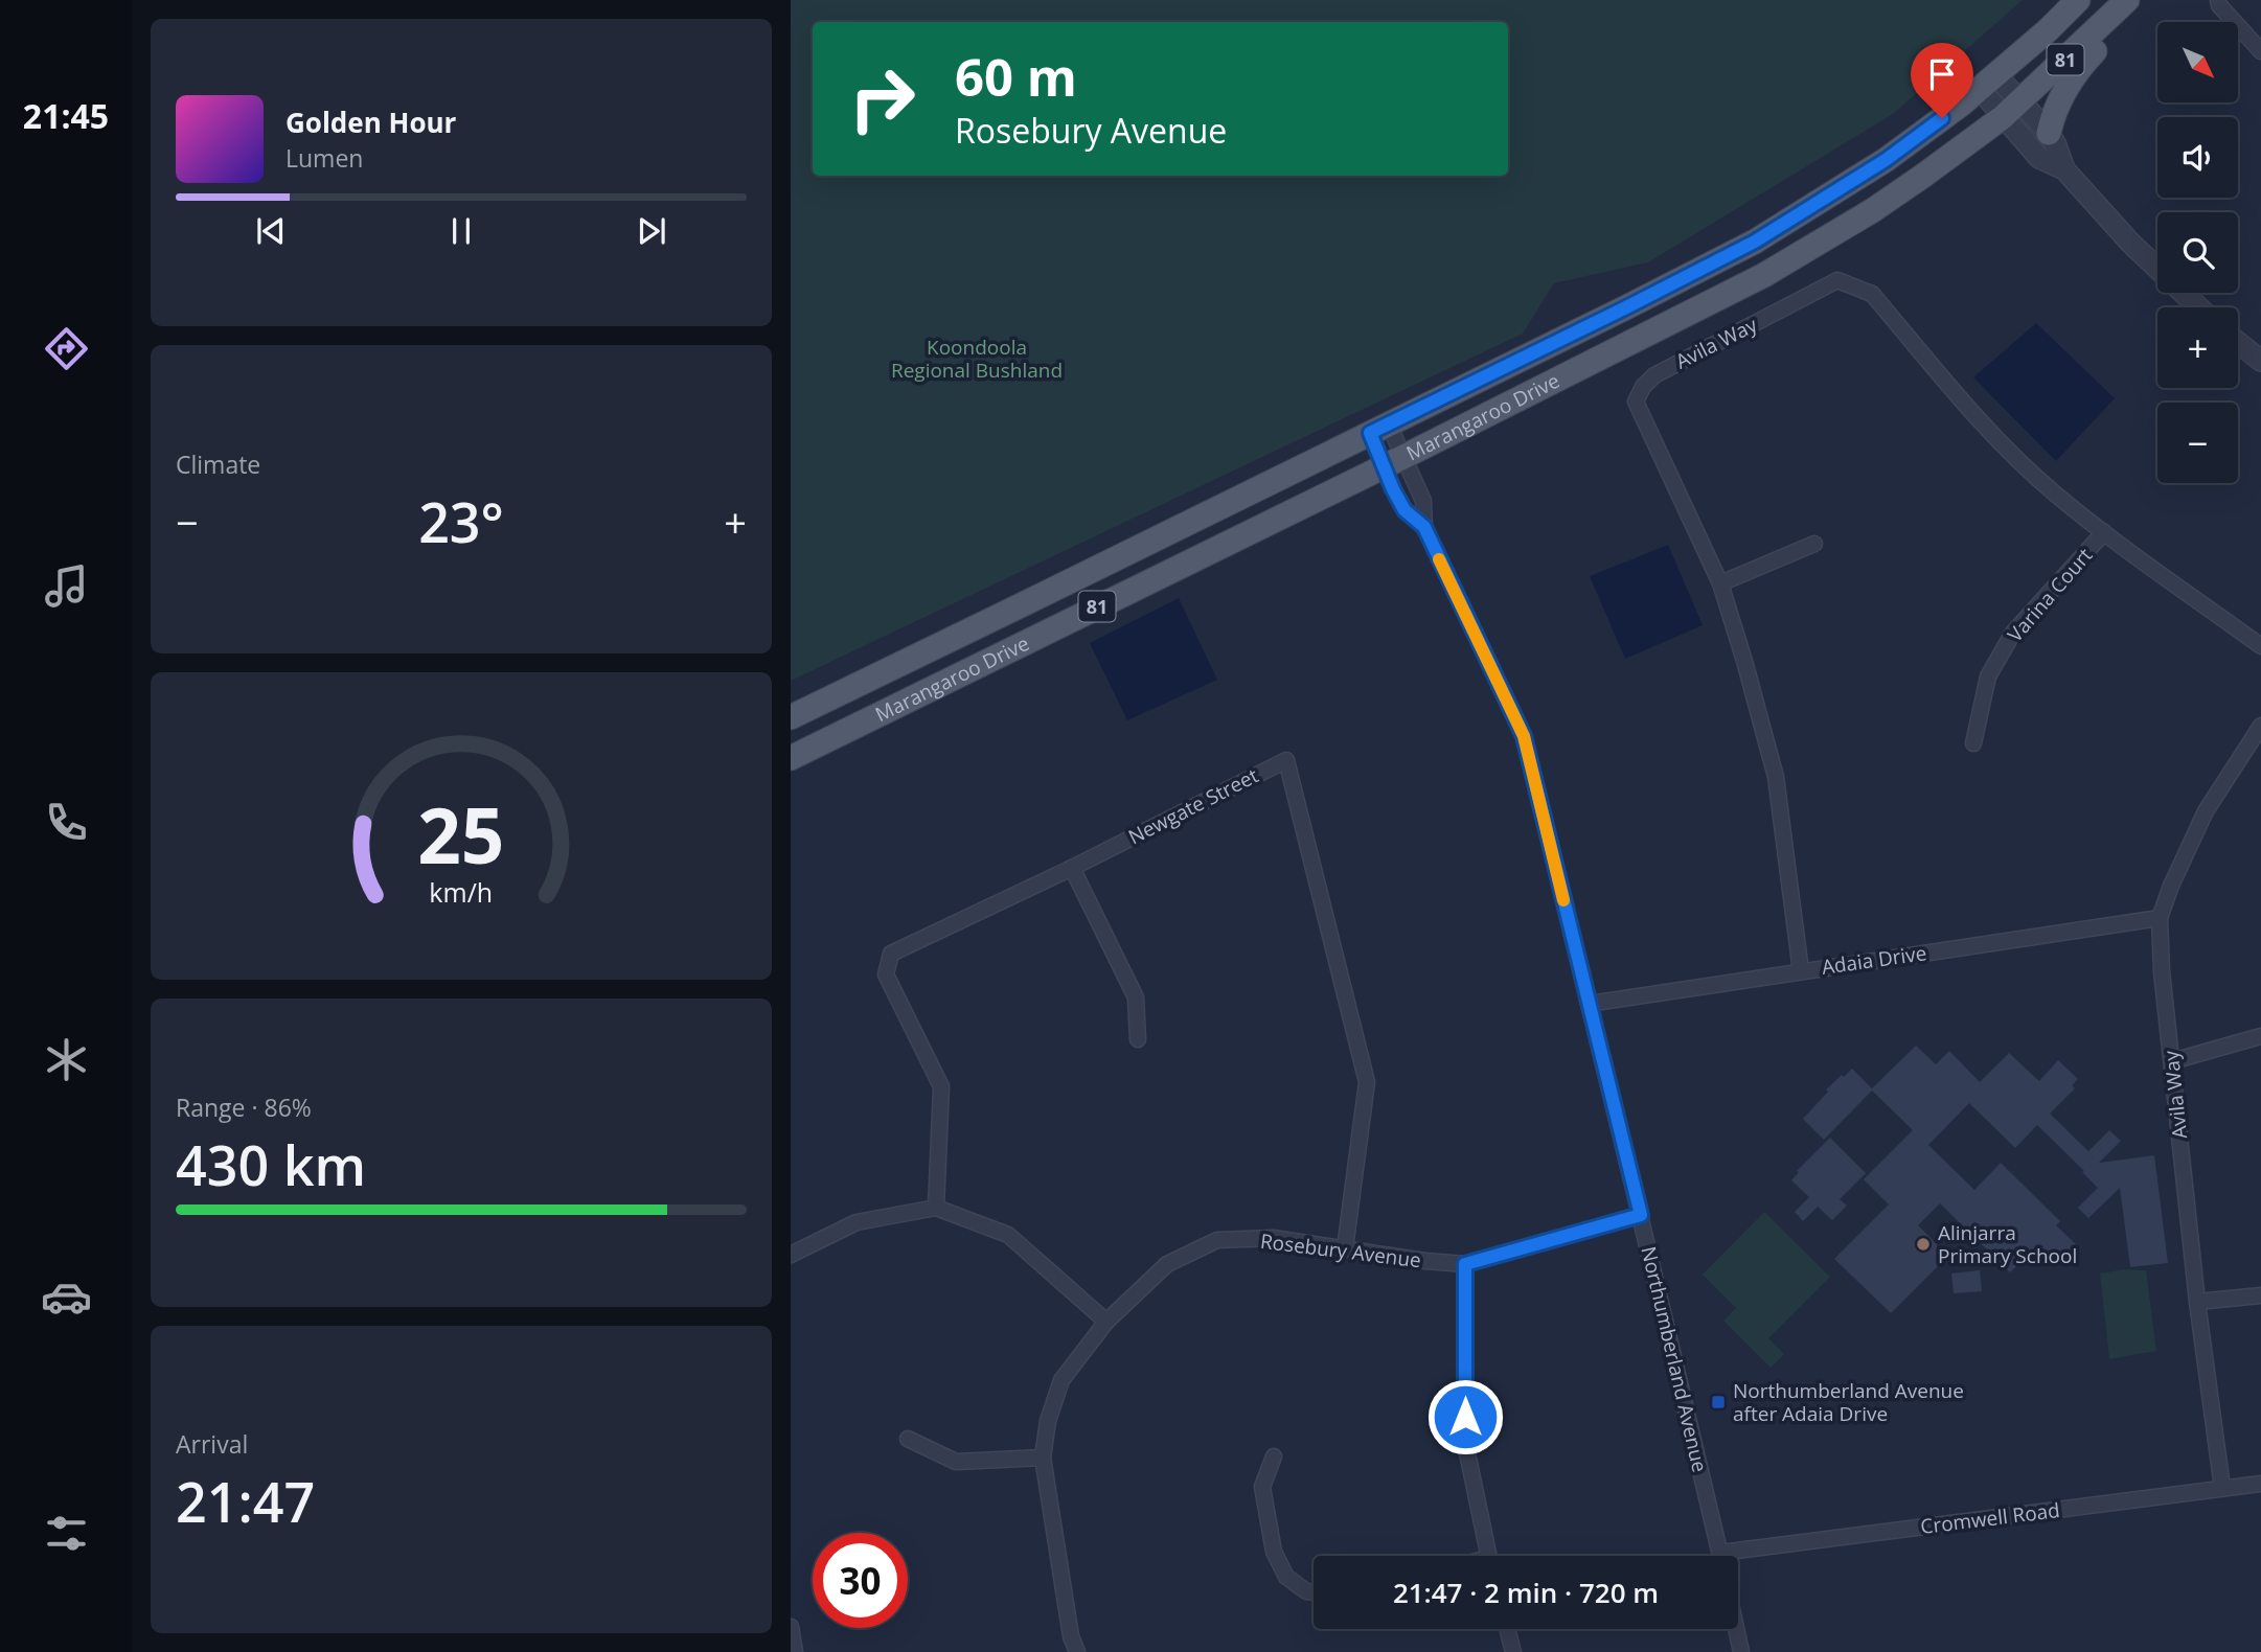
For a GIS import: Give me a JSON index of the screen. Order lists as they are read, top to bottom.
{
  "streets": {
    "main road": ["81", "Marangaroo Drive"],
    "street": [
      "Avila Way",
      "Varina Court",
      "Newgate Street",
      "Adaia Drive",
      "Rosebury Avenue",
      "Northumberland Avenue",
      "Cromwell Road"
    ]
  },
  "crossings": [
    ["Avila Way", "Varina Court"],
    ["Avila Way", "Adaia Drive"],
    ["Avila Way", "Cromwell Road"],
    ["Marangaroo Drive", "Northumberland Avenue"],
    ["Newgate Street", "Rosebury Avenue"],
    ["Adaia Drive", "Northumberland Avenue"],
    ["Rosebury Avenue", "Northumberland Avenue"]
  ],
  "parks": ["Koondoola Regional Bushland"],
  "places": {
    "other": ["Alinjarra Primary School"],
    "transit": ["Northumberland Avenue after Adaia Drive"]
  },
  "north": "bottom right",
  "page": {
    "tabs": "21:45",
    "map_buttons": ["+", "−"],
    "turn": ["60 m", "Rosebury Avenue"],
    "song": ["Golden Hour", "Lumen"],
    "tile": [
      "Climate",
      ["Range · 86%", "430 km"],
      ["Arrival", "21:47"]
    ],
    "heat": ["−", "23°", "+"],
    "limit": "30",
    "trip": "21:47 · 2 min · 720 m",
    "gauge": ["25", "km/h"]
  }
}
